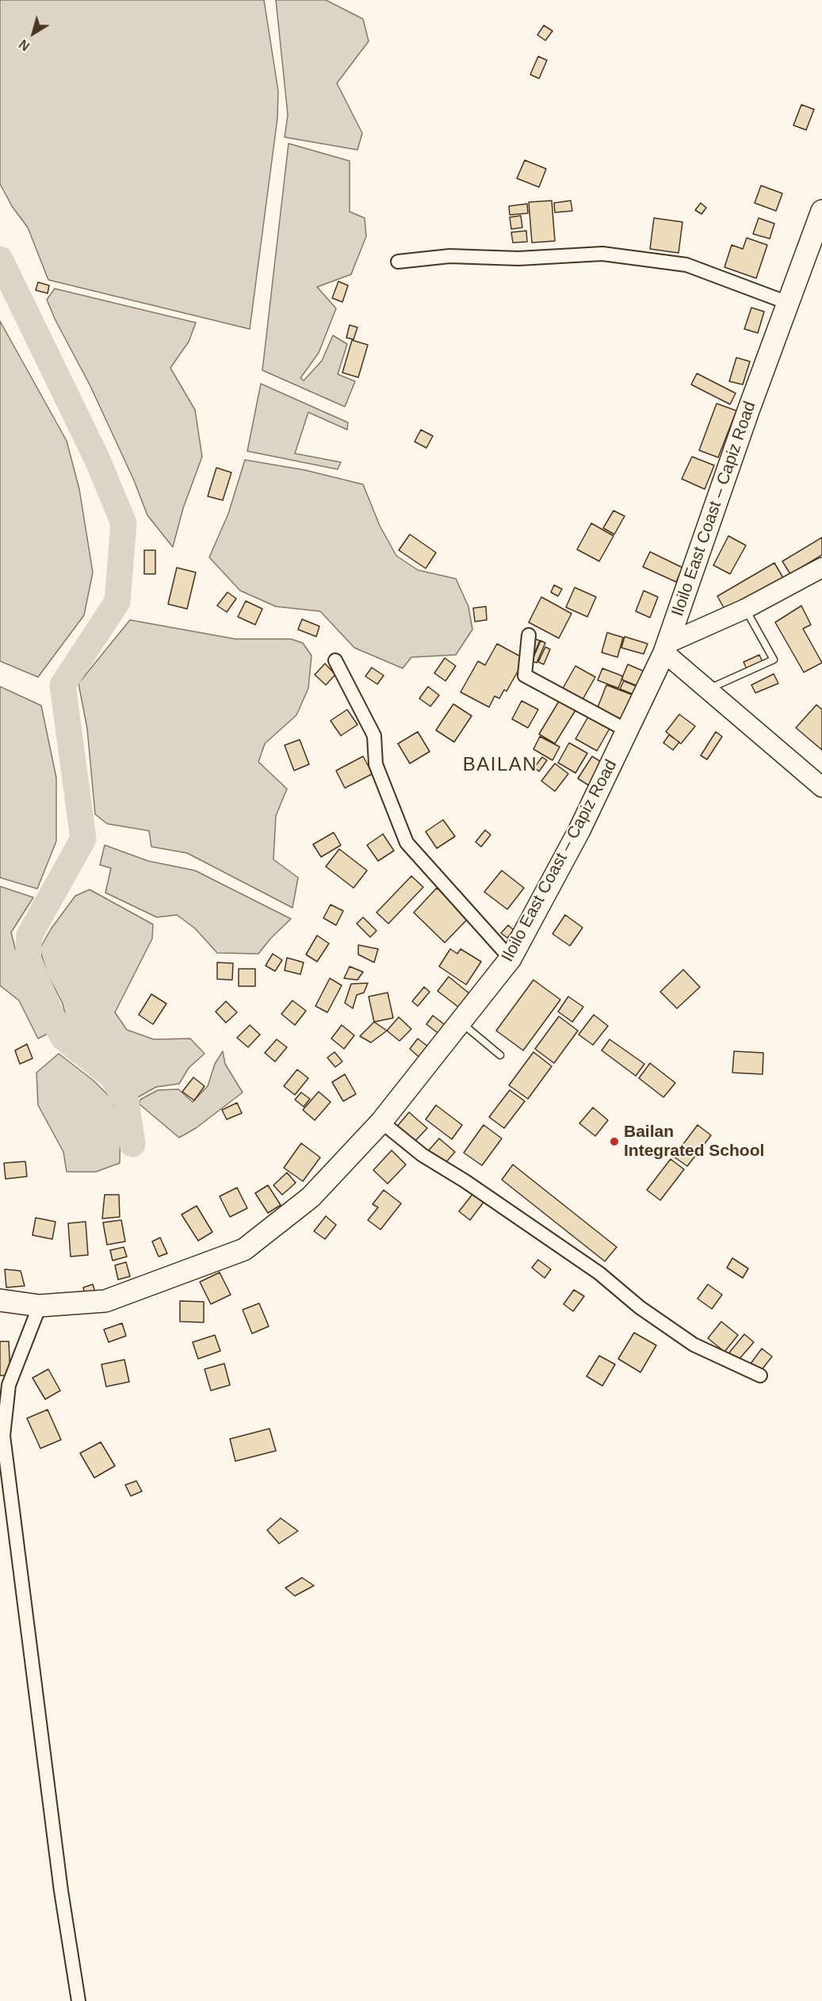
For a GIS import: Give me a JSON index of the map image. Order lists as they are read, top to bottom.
{
  "streets": {
    "main road": ["Iloilo East Coast – Capiz Road"]
  },
  "districts": ["BAILAN"],
  "places": ["Bailan Integrated School"],
  "north": "bottom left"
}
